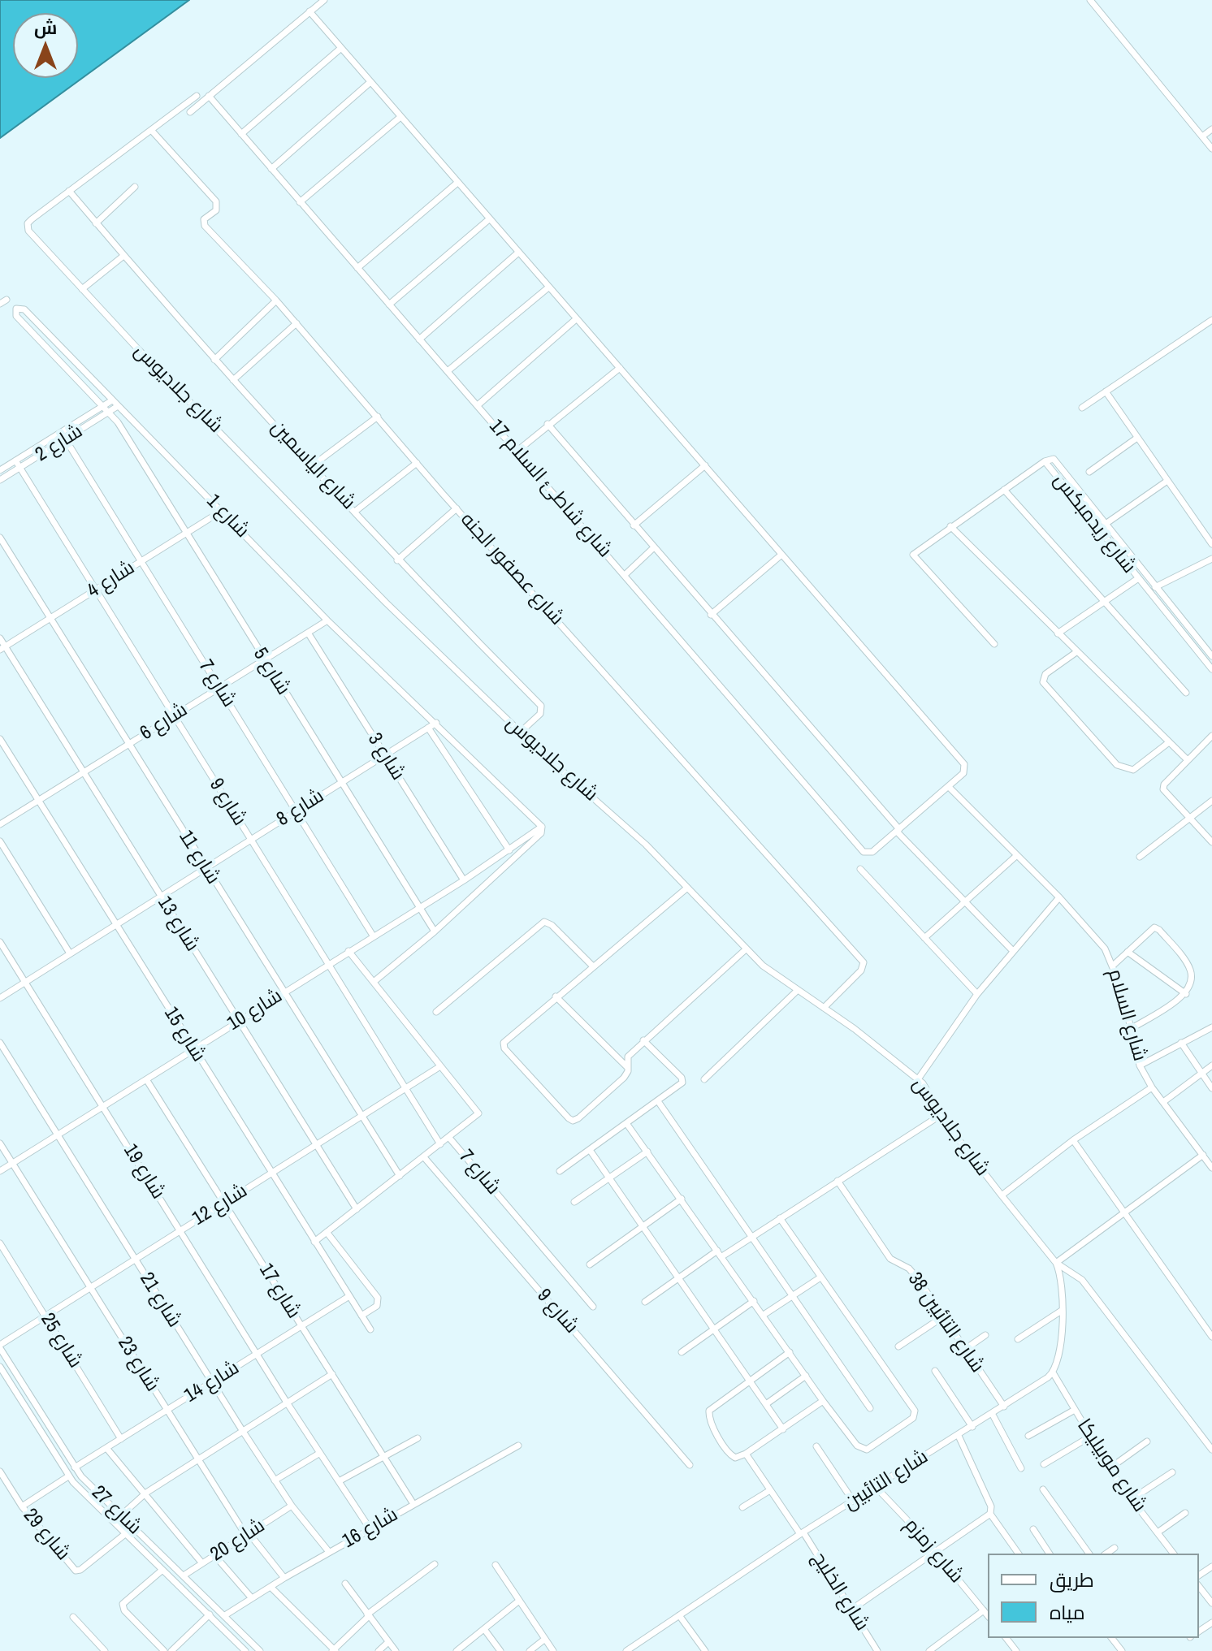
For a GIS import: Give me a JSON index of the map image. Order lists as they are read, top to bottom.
{
  "streets": {
    "street": [
      "شارع جلاديوس",
      "شارع 2",
      "شارع الياسمين",
      "شارع شاطئ السلام 17",
      "شارع 1",
      "شارع ريدمبكس",
      "شارع عصفور الجنه",
      "شارع 4",
      "شارع 5",
      "شارع 7",
      "شارع 6",
      "شارع 3",
      "شارع 9",
      "شارع 8",
      "شارع 11",
      "شارع 13",
      "شارع 10",
      "شارع السلام",
      "شارع 15",
      "شارع 19",
      "شارع 12",
      "شارع 17",
      "شارع 21",
      "شارع التائبين 38",
      "شارع 25",
      "شارع 23",
      "شارع 14",
      "شارع موبيليكا",
      "شارع التائبين",
      "شارع 27",
      "شارع 16",
      "شارع 29",
      "شارع 20",
      "شارع زمزم",
      "شارع الخليج"
    ]
  },
  "crossings": [
    ["شارع جلاديوس", "شارع الياسمين"],
    ["شارع جلاديوس", "شارع عصفور الجنه"],
    ["شارع 2", "شارع 1"],
    ["شارع 2", "شارع 5"],
    ["شارع 2", "شارع 7"],
    ["شارع 2", "شارع 9"],
    ["شارع 1", "شارع 4"],
    ["شارع 1", "شارع 5"],
    ["شارع 1", "شارع 6"],
    ["شارع 1", "شارع 8"],
    ["شارع 1", "شارع 10"],
    ["شارع 4", "شارع 5"],
    ["شارع 4", "شارع 7"],
    ["شارع 4", "شارع 9"],
    ["شارع 4", "شارع 11"],
    ["شارع 4", "شارع 13"],
    ["شارع 5", "شارع 6"],
    ["شارع 5", "شارع 8"],
    ["شارع 5", "شارع 10"],
    ["شارع 7", "شارع 6"],
    ["شارع 7", "شارع 8"],
    ["شارع 7", "شارع 10"],
    ["شارع 7", "شارع 12"],
    ["شارع 6", "شارع 3"],
    ["شارع 6", "شارع 9"],
    ["شارع 6", "شارع 11"],
    ["شارع 6", "شارع 13"],
    ["شارع 6", "شارع 15"],
    ["شارع 3", "شارع 8"],
    ["شارع 3", "شارع 10"],
    ["شارع 9", "شارع 8"],
    ["شارع 9", "شارع 10"],
    ["شارع 9", "شارع 12"],
    ["شارع 8", "شارع 11"],
    ["شارع 8", "شارع 13"],
    ["شارع 8", "شارع 15"],
    ["شارع 8", "شارع 19"],
    ["شارع 11", "شارع 10"],
    ["شارع 11", "شارع 12"],
    ["شارع 13", "شارع 10"],
    ["شارع 13", "شارع 12"],
    ["شارع 10", "شارع 15"],
    ["شارع 10", "شارع 19"],
    ["شارع 10", "شارع 17"],
    ["شارع 10", "شارع 21"],
    ["شارع 10", "شارع 23"],
    ["شارع 15", "شارع 12"],
    ["شارع 15", "شارع 14"],
    ["شارع 19", "شارع 12"],
    ["شارع 19", "شارع 14"],
    ["شارع 19", "شارع 16"],
    ["شارع 12", "شارع 17"],
    ["شارع 12", "شارع 21"],
    ["شارع 12", "شارع 25"],
    ["شارع 12", "شارع 23"],
    ["شارع 12", "شارع 27"],
    ["شارع 17", "شارع 14"],
    ["شارع 17", "شارع 16"],
    ["شارع 21", "شارع 14"],
    ["شارع 21", "شارع 16"],
    ["شارع 21", "شارع 20"],
    ["شارع التائبين 38", "شارع التائبين"],
    ["شارع 25", "شارع 14"],
    ["شارع 23", "شارع 14"],
    ["شارع 23", "شارع 16"],
    ["شارع 23", "شارع 20"],
    ["شارع 14", "شارع 27"],
    ["شارع موبيليكا", "شارع التائبين"],
    ["شارع التائبين", "شارع زمزم"],
    ["شارع التائبين", "شارع الخليج"],
    ["شارع 27", "شارع 16"],
    ["شارع 27", "شارع 29"],
    ["شارع 27", "شارع 20"]
  ],
  "legend": ["طريق", "مياه"],
  "north": "top"
}
